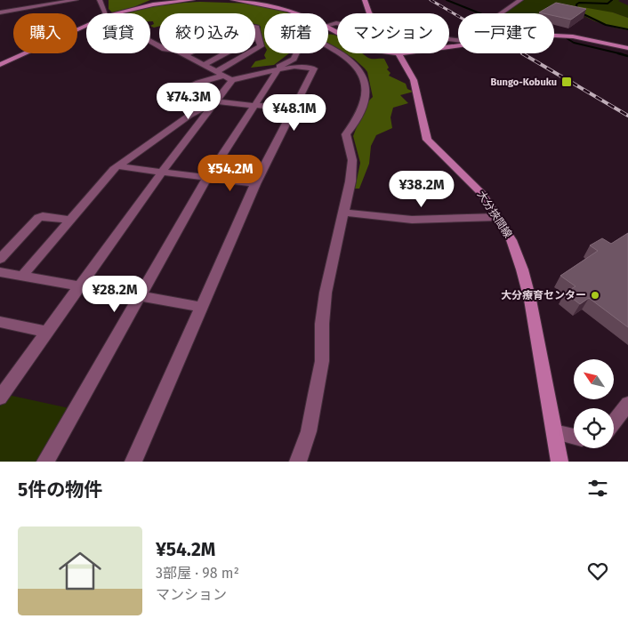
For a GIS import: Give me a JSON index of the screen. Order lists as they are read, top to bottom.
{
  "streets": {
    "street": ["大分挾間線"]
  },
  "places": {
    "transit": ["Bungo-Kobuku"],
    "other": ["大分療育センター"]
  },
  "north": "top left",
  "page": {
    "chip": [
      "購入",
      "賃貸",
      "絞り込み",
      "新着",
      "マンション",
      "一戸建て"
    ],
    "price": [
      "¥74.3M",
      "¥48.1M",
      "¥54.2M",
      "¥38.2M",
      "¥28.2M"
    ],
    "heading": "5件の物件",
    "list": [
      {
        "name": "¥54.2M",
        "note": "3部屋 · 98 m² · マンション"
      }
    ]
  }
}
